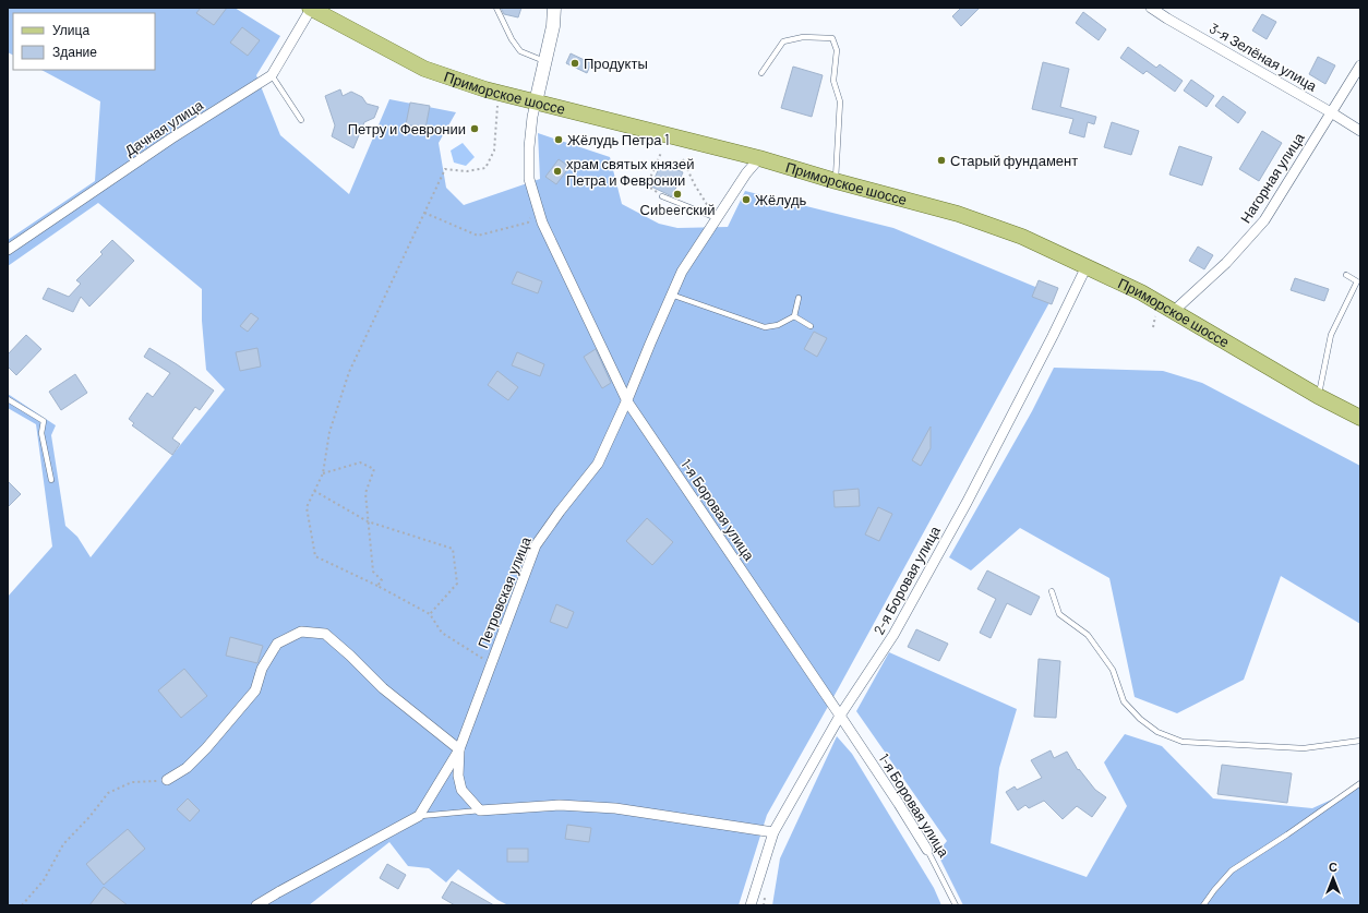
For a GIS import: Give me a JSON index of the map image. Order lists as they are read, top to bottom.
{
  "streets": {
    "main road": ["Приморское шоссе"],
    "street": [
      "3-я Зелёная улица",
      "Дачная улица",
      "Нагорная улица",
      "1-я Боровая улица",
      "2-я Боровая улица",
      "Петровская улица"
    ]
  },
  "crossings": [
    ["3-я Зелёная улица", "Нагорная улица"],
    ["Приморское шоссе", "Дачная улица"],
    ["Приморское шоссе", "Нагорная улица"],
    ["Приморское шоссе", "1-я Боровая улица"],
    ["Приморское шоссе", "2-я Боровая улица"],
    ["Приморское шоссе", "Петровская улица"],
    ["1-я Боровая улица", "2-я Боровая улица"],
    ["1-я Боровая улица", "Петровская улица"]
  ],
  "places": [
    "Продукты",
    "Петру и Февронии",
    "Жёлудь Петра 1",
    "Старый фундамент",
    "храм святых князей Петра и Февронии",
    "Сиbeerский",
    "Жёлудь"
  ],
  "legend": ["Улица", "Здание"],
  "north": "top"
}
